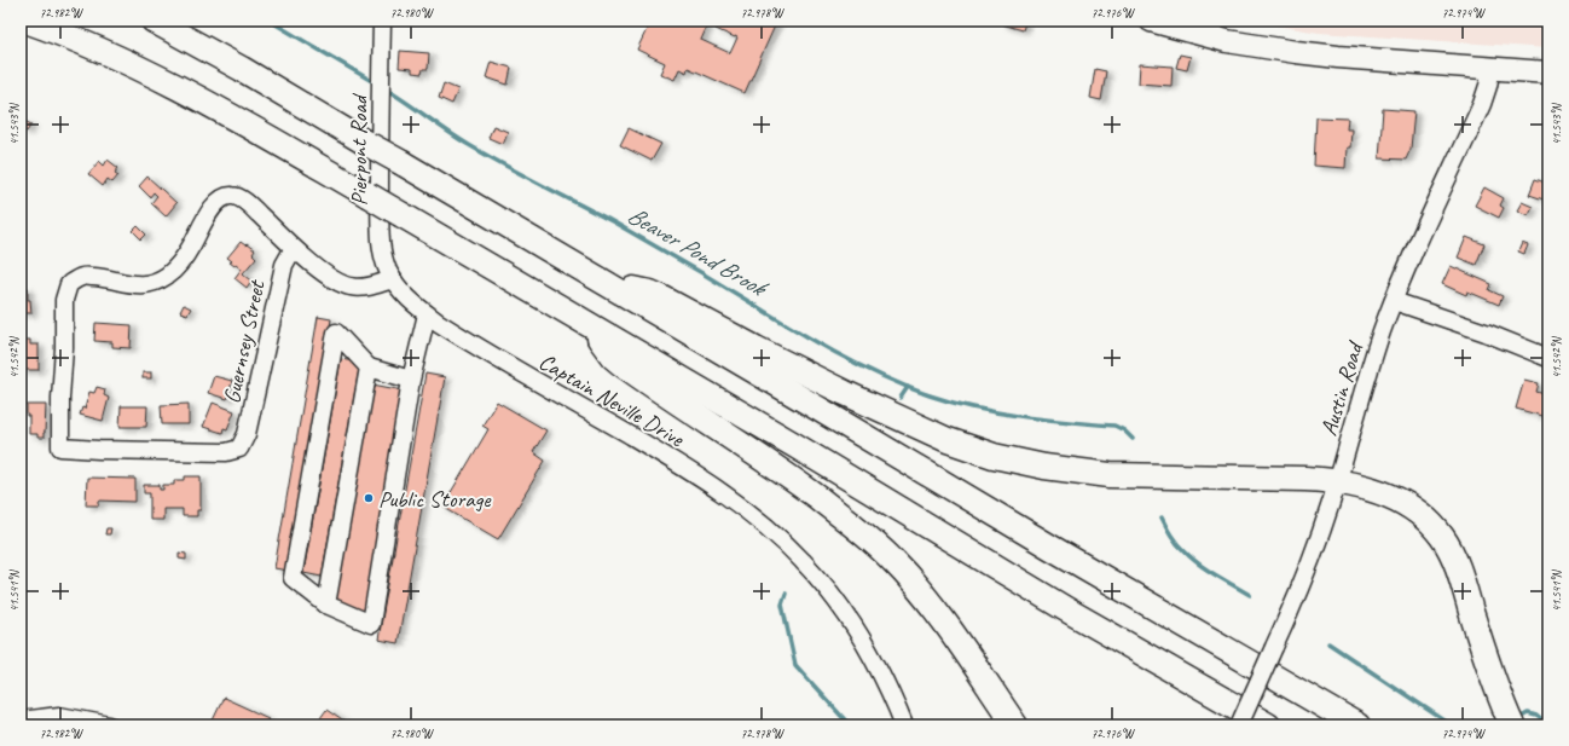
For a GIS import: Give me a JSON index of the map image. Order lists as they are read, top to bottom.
{
  "streets": {
    "street": [
      "Pierpont Road",
      "Guernsey Street",
      "Austin Road",
      "Captain Neville Drive"
    ]
  },
  "crossings": [
    ["Pierpont Road", "Captain Neville Drive"]
  ],
  "water": ["Beaver Pond Brook"],
  "places": ["Public Storage"],
  "coordinates": [
    "72.982°W",
    "72.980°W",
    "72.978°W",
    "72.976°W",
    "72.974°W",
    "41.543°N",
    "41.542°N",
    "41.541°N"
  ]
}
